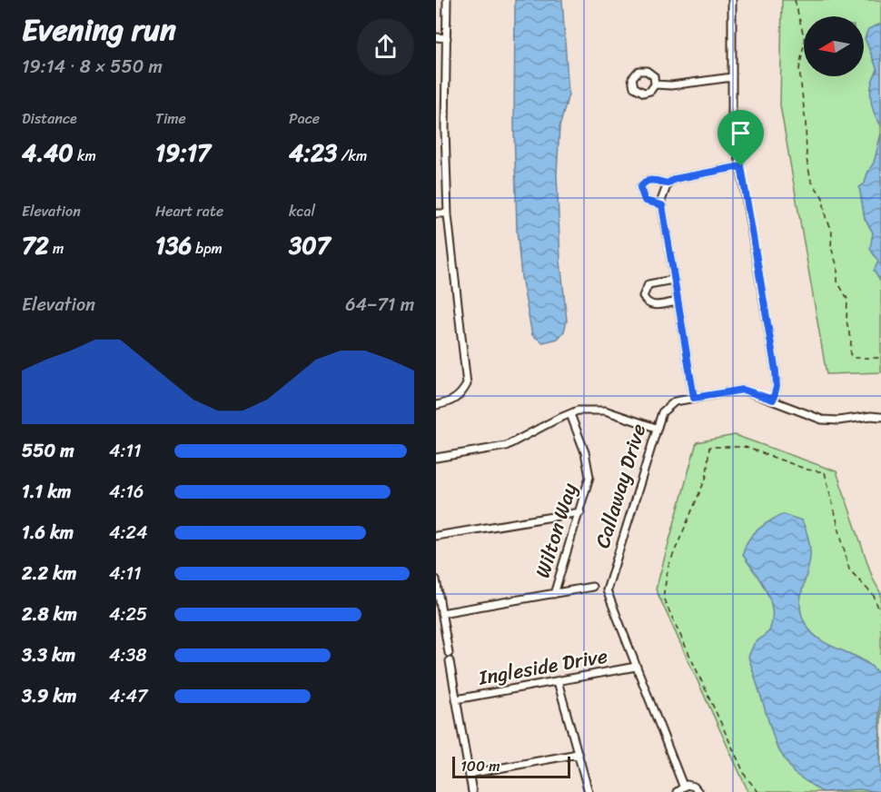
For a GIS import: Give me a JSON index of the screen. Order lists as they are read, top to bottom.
{
  "streets": {
    "street": ["Callaway Drive", "Wilton Way", "Ingleside Drive"]
  },
  "crossings": [
    ["Callaway Drive", "Ingleside Drive"]
  ],
  "scale_bar": "100 m",
  "north": "left",
  "page": {
    "heading": ["Evening run", "19:14 · 8 × 550 m"],
    "stats": [
      ["Distance", "4.40 km"],
      ["Time", "19:17"],
      ["Pace", "4:23 /km"],
      ["Elevation", "72 m"],
      ["Heart rate", "136 bpm"],
      ["kcal", "307"]
    ],
    "chart": ["Elevation", "64–71 m"],
    "list": [
      {
        "name": "550 m",
        "note": "4:11"
      },
      {
        "name": "1.1 km",
        "note": "4:16"
      },
      {
        "name": "1.6 km",
        "note": "4:24"
      },
      {
        "name": "2.2 km",
        "note": "4:11"
      },
      {
        "name": "2.8 km",
        "note": "4:25"
      },
      {
        "name": "3.3 km",
        "note": "4:38"
      },
      {
        "name": "3.9 km",
        "note": "4:47"
      }
    ],
    "scale": "100 m"
  }
}
